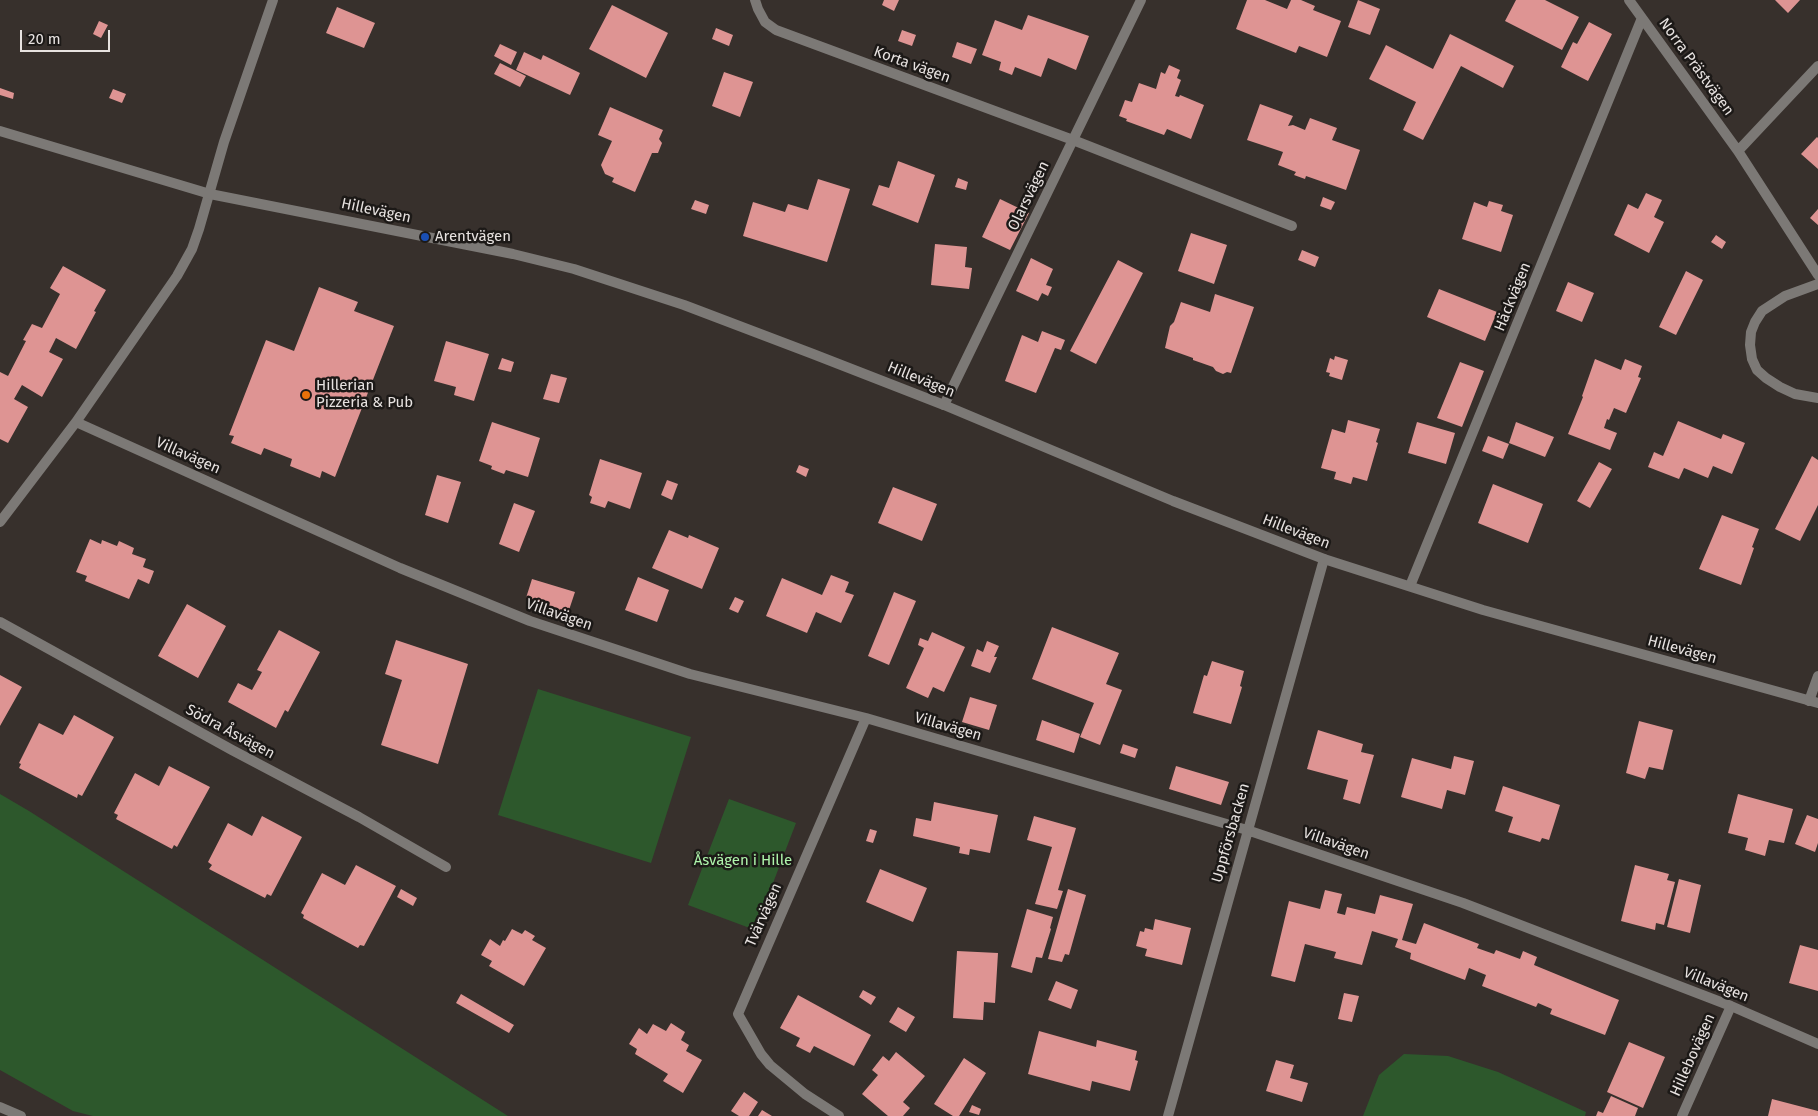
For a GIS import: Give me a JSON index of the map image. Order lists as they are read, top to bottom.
{
  "streets": {
    "street": [
      "Korta vägen",
      "Norra Prästvägen",
      "Olarsvägen",
      "Hillevägen",
      "Häckvägen",
      "Villavägen",
      "Södra Åsvägen",
      "Uppförsbacken",
      "Tvärvägen",
      "Hillebovägen"
    ]
  },
  "crossings": [
    ["Korta vägen", "Olarsvägen"],
    ["Norra Prästvägen", "Häckvägen"],
    ["Olarsvägen", "Hillevägen"],
    ["Hillevägen", "Häckvägen"],
    ["Hillevägen", "Uppförsbacken"],
    ["Villavägen", "Uppförsbacken"],
    ["Villavägen", "Tvärvägen"],
    ["Villavägen", "Hillebovägen"]
  ],
  "parks": ["Åsvägen i Hille"],
  "places": ["Arentvägen", "Hillerian Pizzeria & Pub"],
  "scale_bar": "20 m"
}
